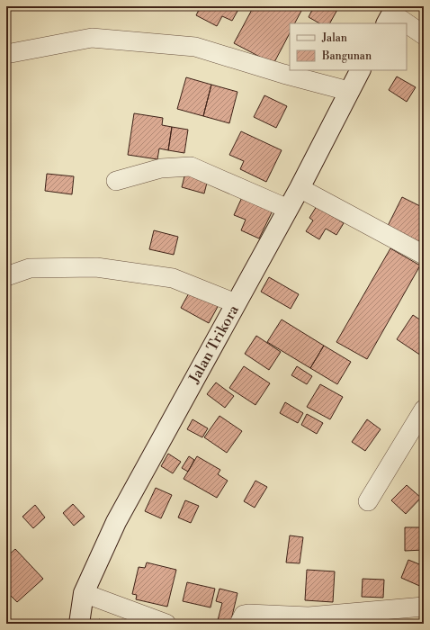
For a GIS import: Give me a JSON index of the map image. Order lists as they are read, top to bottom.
{
  "streets": {
    "street": ["Jalan Trikora"]
  },
  "legend": ["Jalan", "Bangunan"]
}
